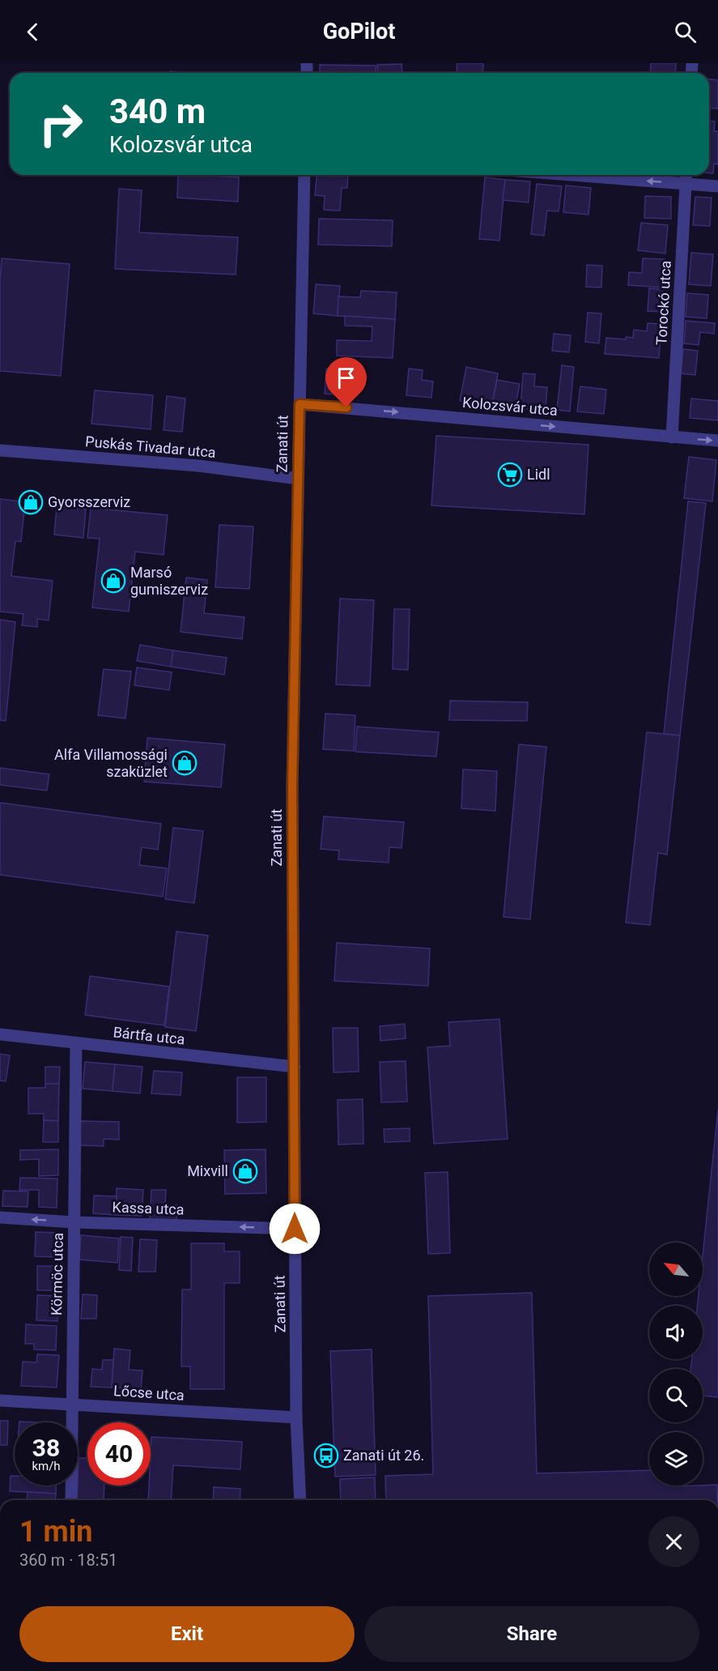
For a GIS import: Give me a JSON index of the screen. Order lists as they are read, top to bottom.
{
  "streets": {
    "street": [
      "Torockó utca",
      "Kolozsvár utca",
      "Zanati út",
      "Puskás Tivadar utca",
      "Bártfa utca",
      "Kassa utca",
      "Körmöc utca",
      "Lőcse utca"
    ]
  },
  "crossings": [
    ["Torockó utca", "Kolozsvár utca"],
    ["Kolozsvár utca", "Zanati út"],
    ["Zanati út", "Puskás Tivadar utca"],
    ["Zanati út", "Bártfa utca"],
    ["Zanati út", "Kassa utca"],
    ["Zanati út", "Lőcse utca"],
    ["Bártfa utca", "Körmöc utca"],
    ["Kassa utca", "Körmöc utca"],
    ["Körmöc utca", "Lőcse utca"]
  ],
  "one_way": ["Kolozsvár utca", "Kassa utca"],
  "places": {
    "supermarket": ["Lidl"],
    "shop": [
      "Gyorsszerviz",
      "Marsó gumiszerviz",
      "Alfa Villamossági szaküzlet",
      "Mixvill"
    ],
    "bus stop": ["Zanati út 26."]
  },
  "north": "top left",
  "page": {
    "header": "GoPilot",
    "turn": ["340 m", "Kolozsvár utca"],
    "speed": "38 km/h",
    "limit": "40",
    "heading": ["1 min", "360 m · 18:51"],
    "buttons": ["Exit", "Share"]
  }
}
